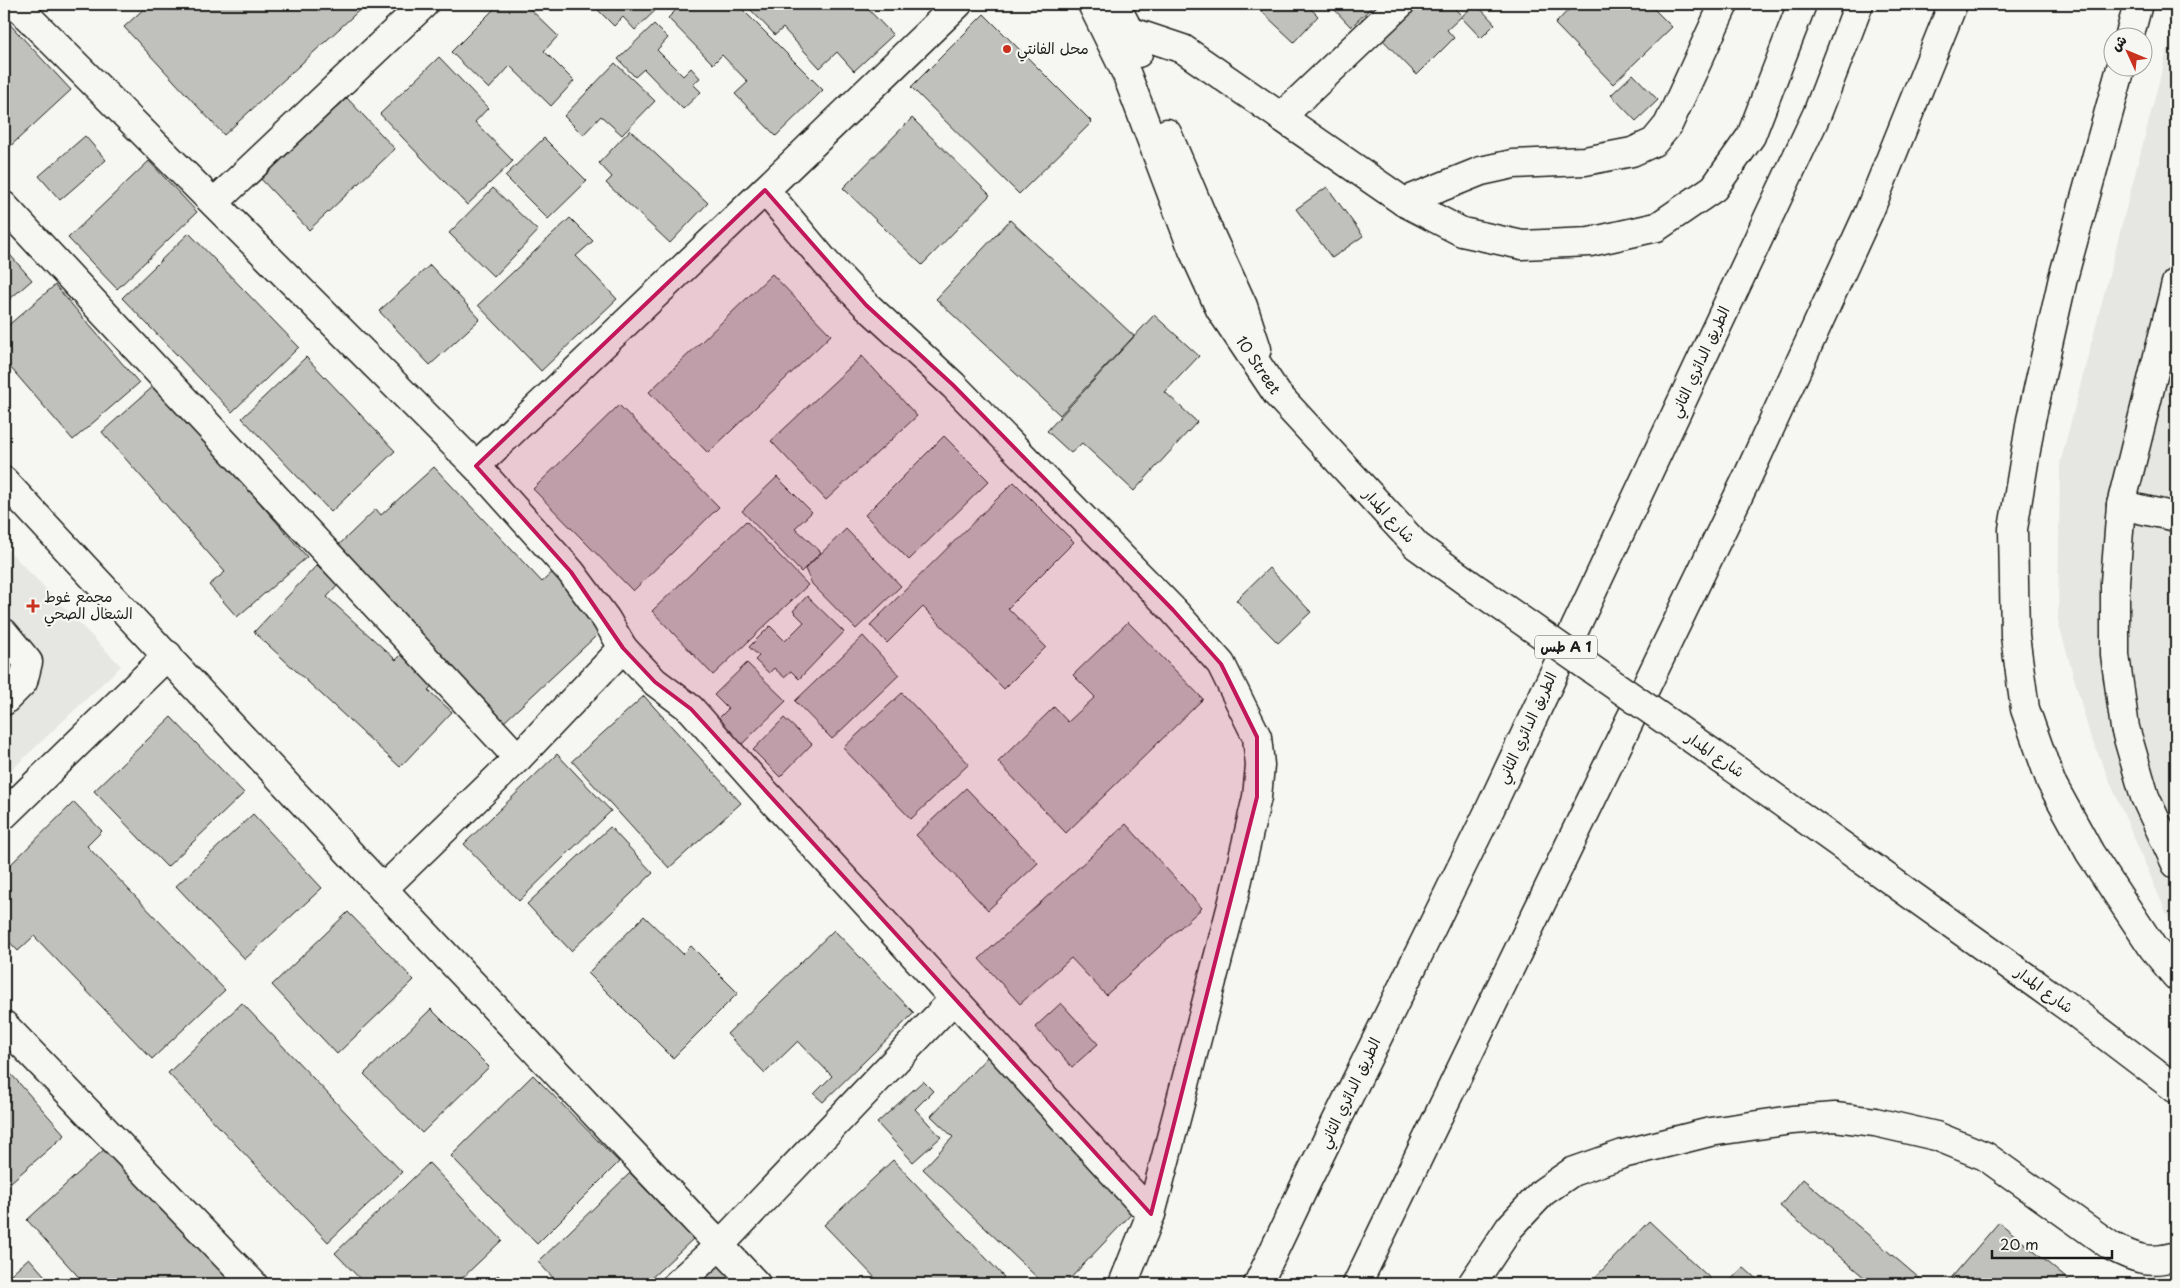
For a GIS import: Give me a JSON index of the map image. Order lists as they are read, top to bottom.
{
  "streets": {
    "main road": [
      "10 Street",
      "الطريق الدائري الثاني",
      "شارع المدار",
      "طس A 1"
    ]
  },
  "crossings": [
    ["10 Street", "شارع المدار"]
  ],
  "places": {
    "other": ["محل الفانتي"],
    "health": ["مجمع غوط الشعال الصحي"]
  },
  "scale_bar": "20 m",
  "north": "top left"
}
